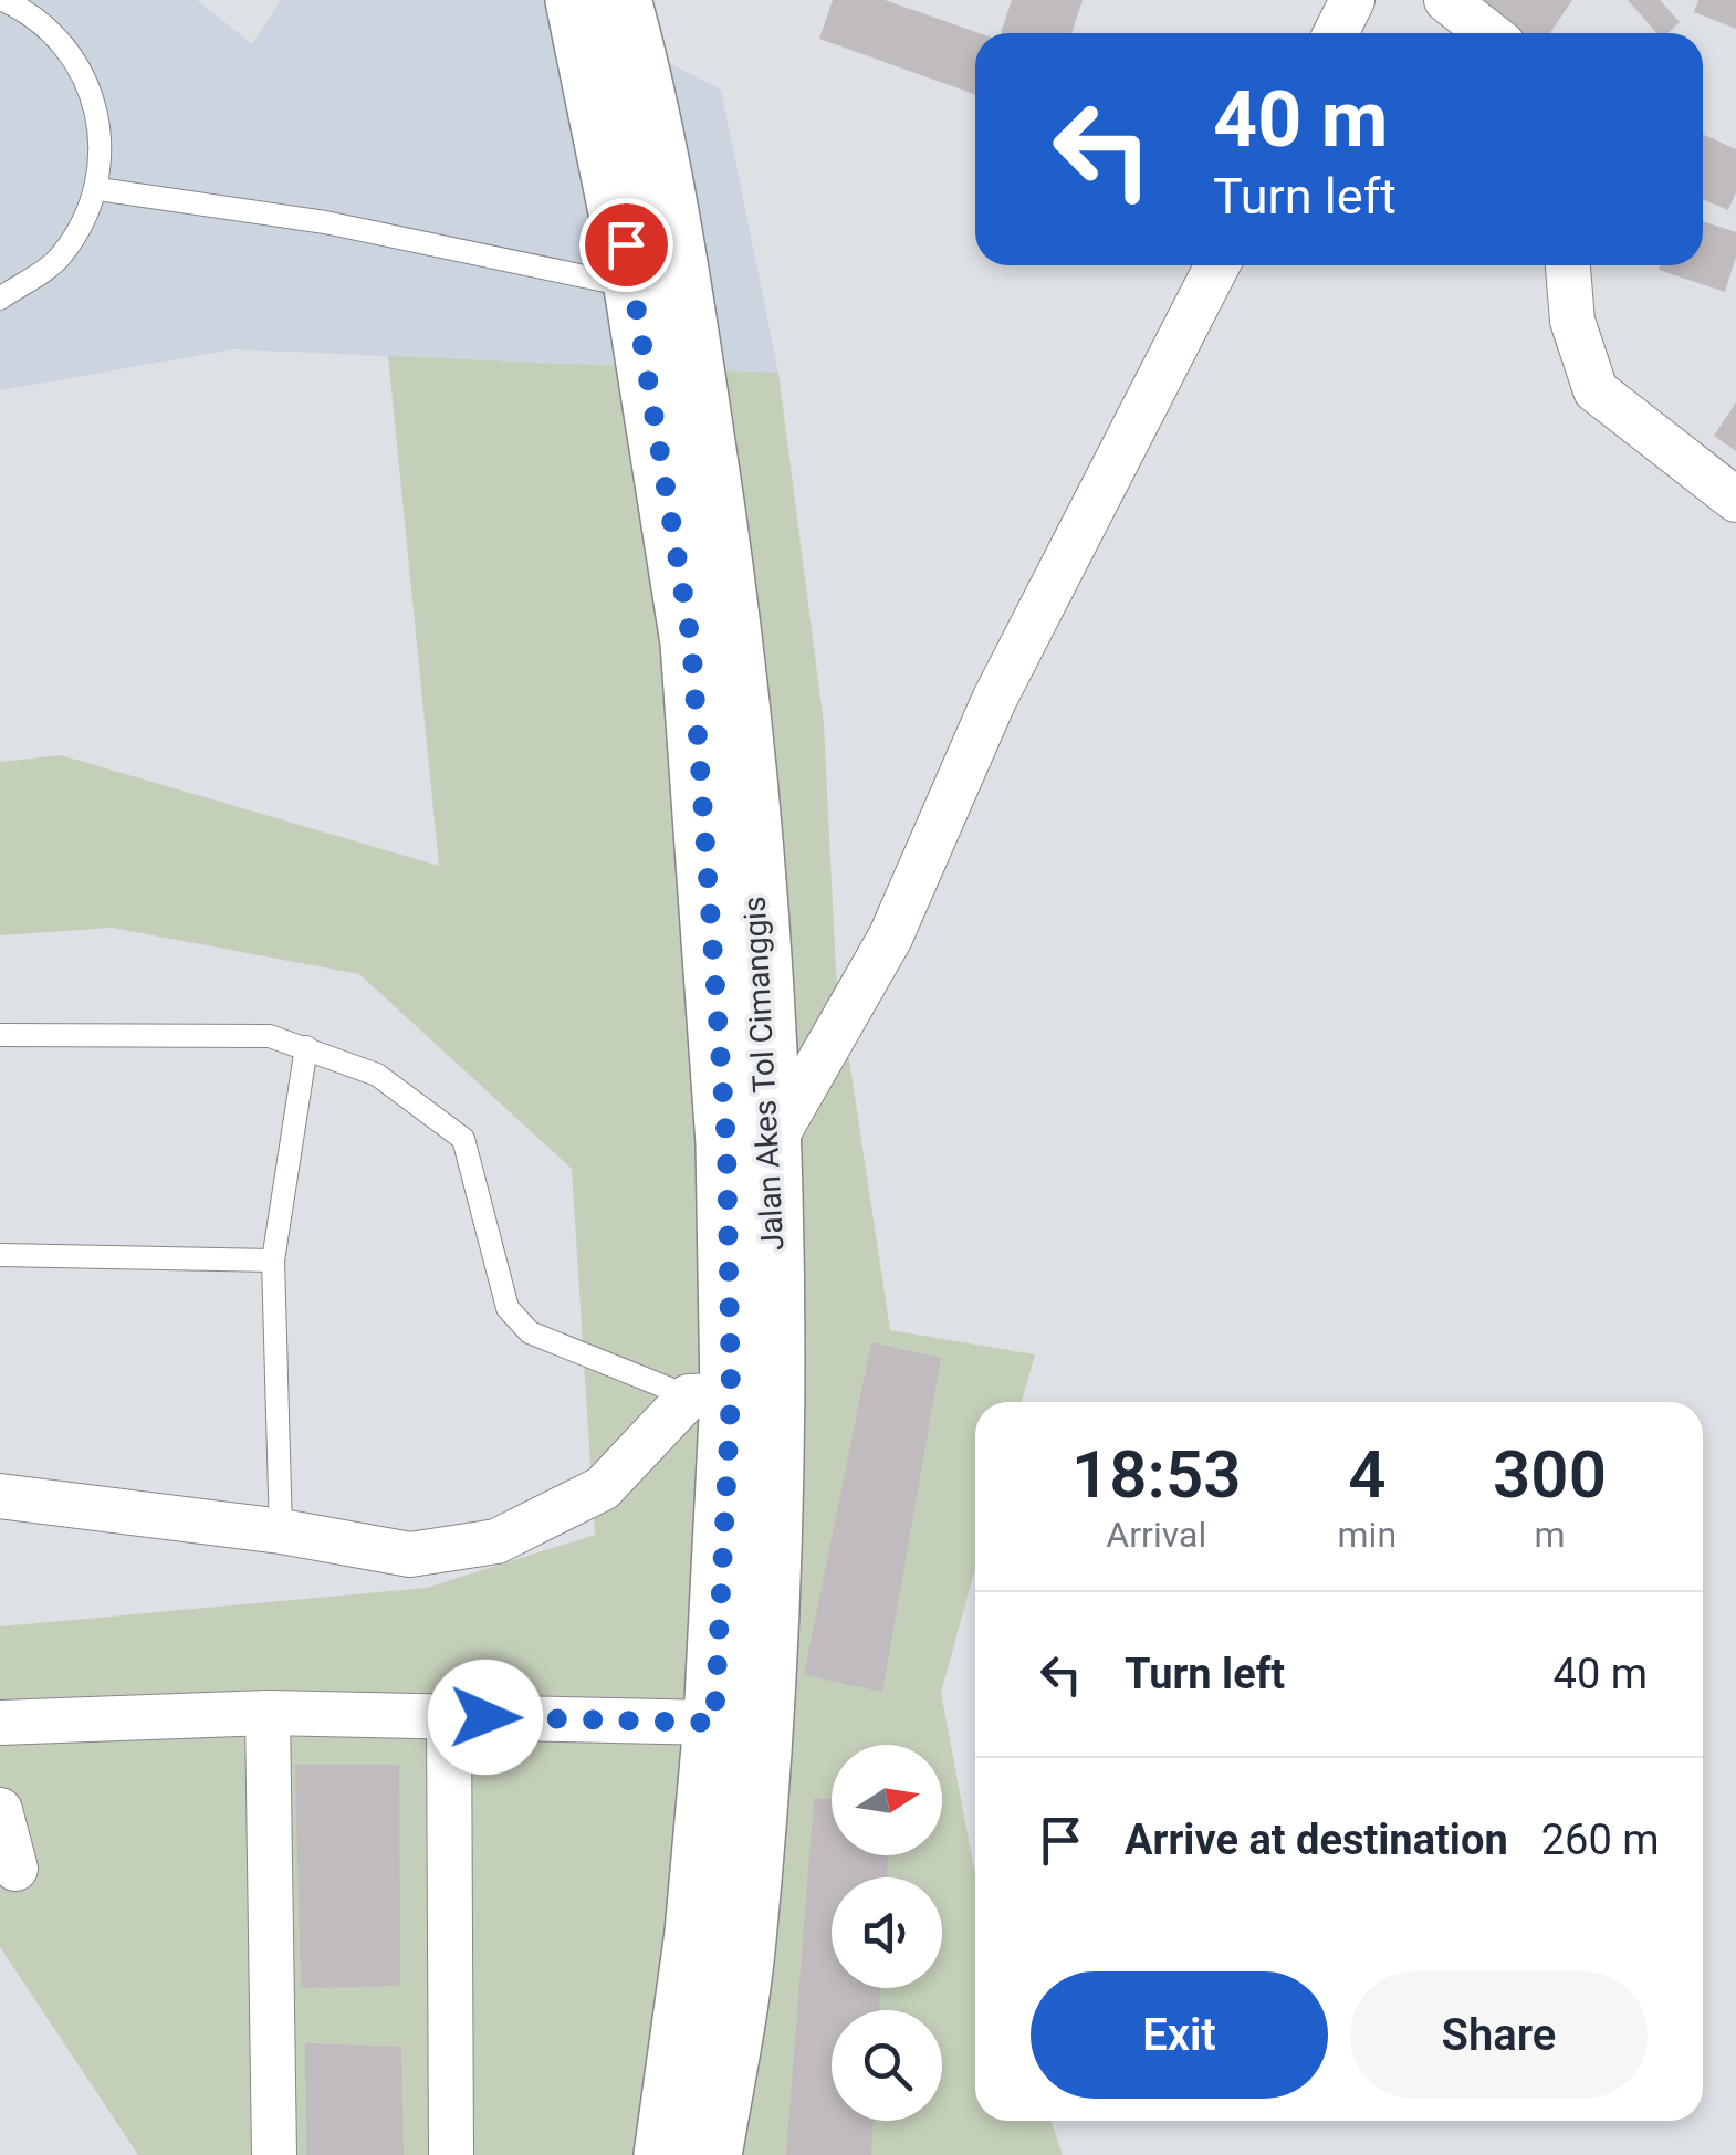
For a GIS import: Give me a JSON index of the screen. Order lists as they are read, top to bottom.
{
  "streets": {
    "main road": ["Jalan Akes Tol Cimanggis"]
  },
  "north": "right",
  "page": {
    "turn": ["40 m", "Turn left"],
    "eta": [
      "18:53",
      "Arrival",
      "4",
      "min",
      "300",
      "m"
    ],
    "list": [
      {
        "name": "Turn left",
        "value": "40 m"
      },
      {
        "name": "Arrive at destination",
        "value": "260 m"
      }
    ],
    "buttons": ["Exit", "Share"]
  }
}
